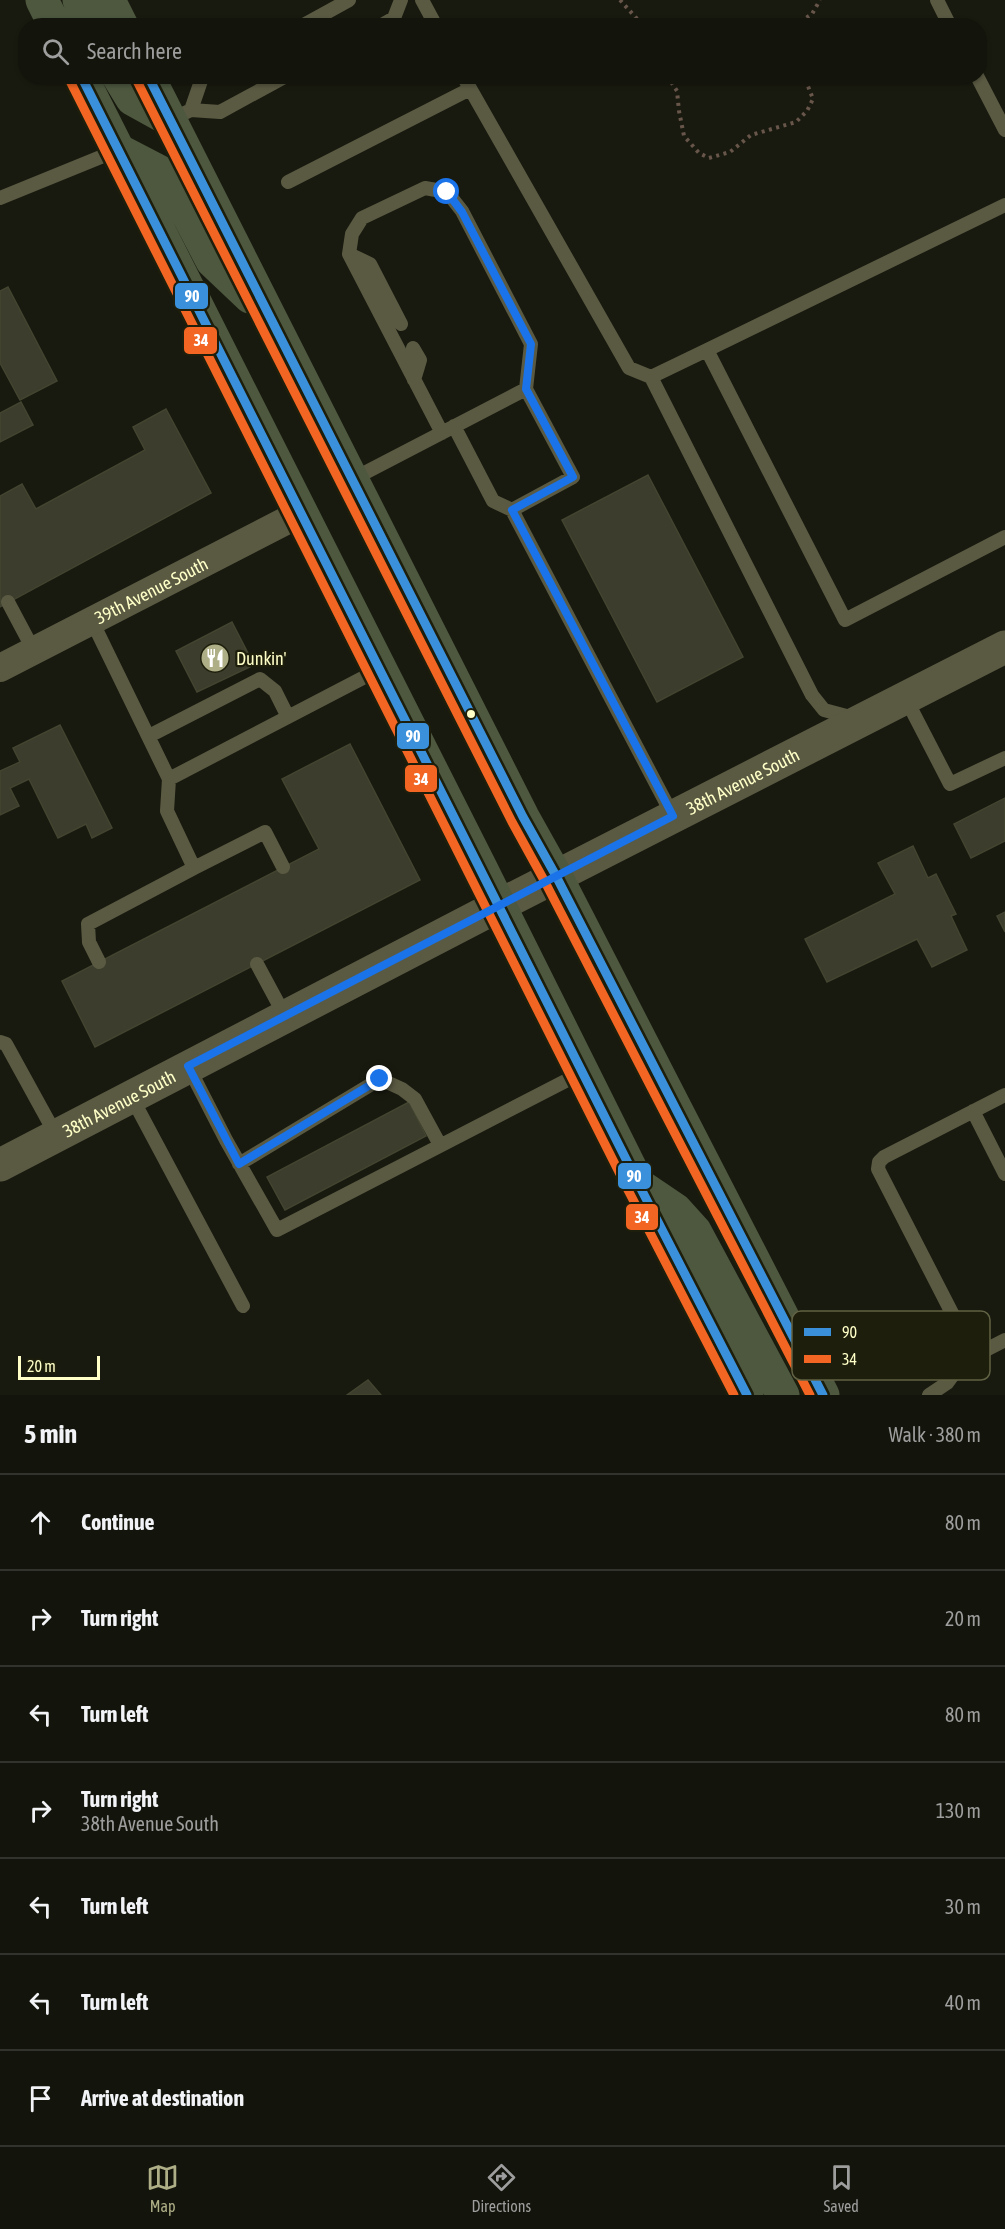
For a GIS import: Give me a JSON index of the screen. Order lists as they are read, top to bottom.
{
  "streets": {
    "street": ["39th Avenue South", "38th Avenue South"]
  },
  "places": {
    "restaurant": ["Dunkin'"]
  },
  "lines": ["transit line 90", "transit line 34"],
  "legend": ["90", "34"],
  "scale_bar": "20 m",
  "page": {
    "search": "Search here",
    "scale": "20 m",
    "heading": ["5 min", "Walk · 380 m"],
    "list": [
      ["Continue", "80 m"],
      ["Turn right", "20 m"],
      ["Turn left", "80 m"],
      ["Turn right", "38th Avenue South", "130 m"],
      ["Turn left", "30 m"],
      ["Turn left", "40 m"],
      "Arrive at destination"
    ],
    "nav": ["Map", "Directions", "Saved"]
  }
}
